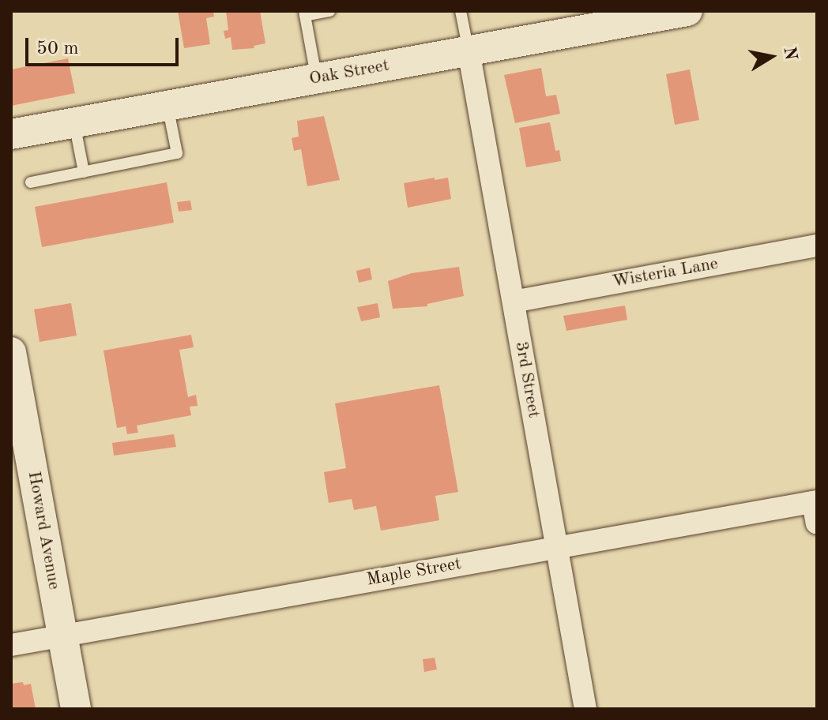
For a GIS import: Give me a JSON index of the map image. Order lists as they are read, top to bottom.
{
  "streets": {
    "main road": ["Oak Street", "Howard Avenue"],
    "street": ["Wisteria Lane", "3rd Street", "Maple Street"]
  },
  "crossings": [
    ["Oak Street", "3rd Street"],
    ["Wisteria Lane", "3rd Street"],
    ["3rd Street", "Maple Street"],
    ["Howard Avenue", "Maple Street"]
  ],
  "scale_bar": "50 m",
  "north": "right"
}
